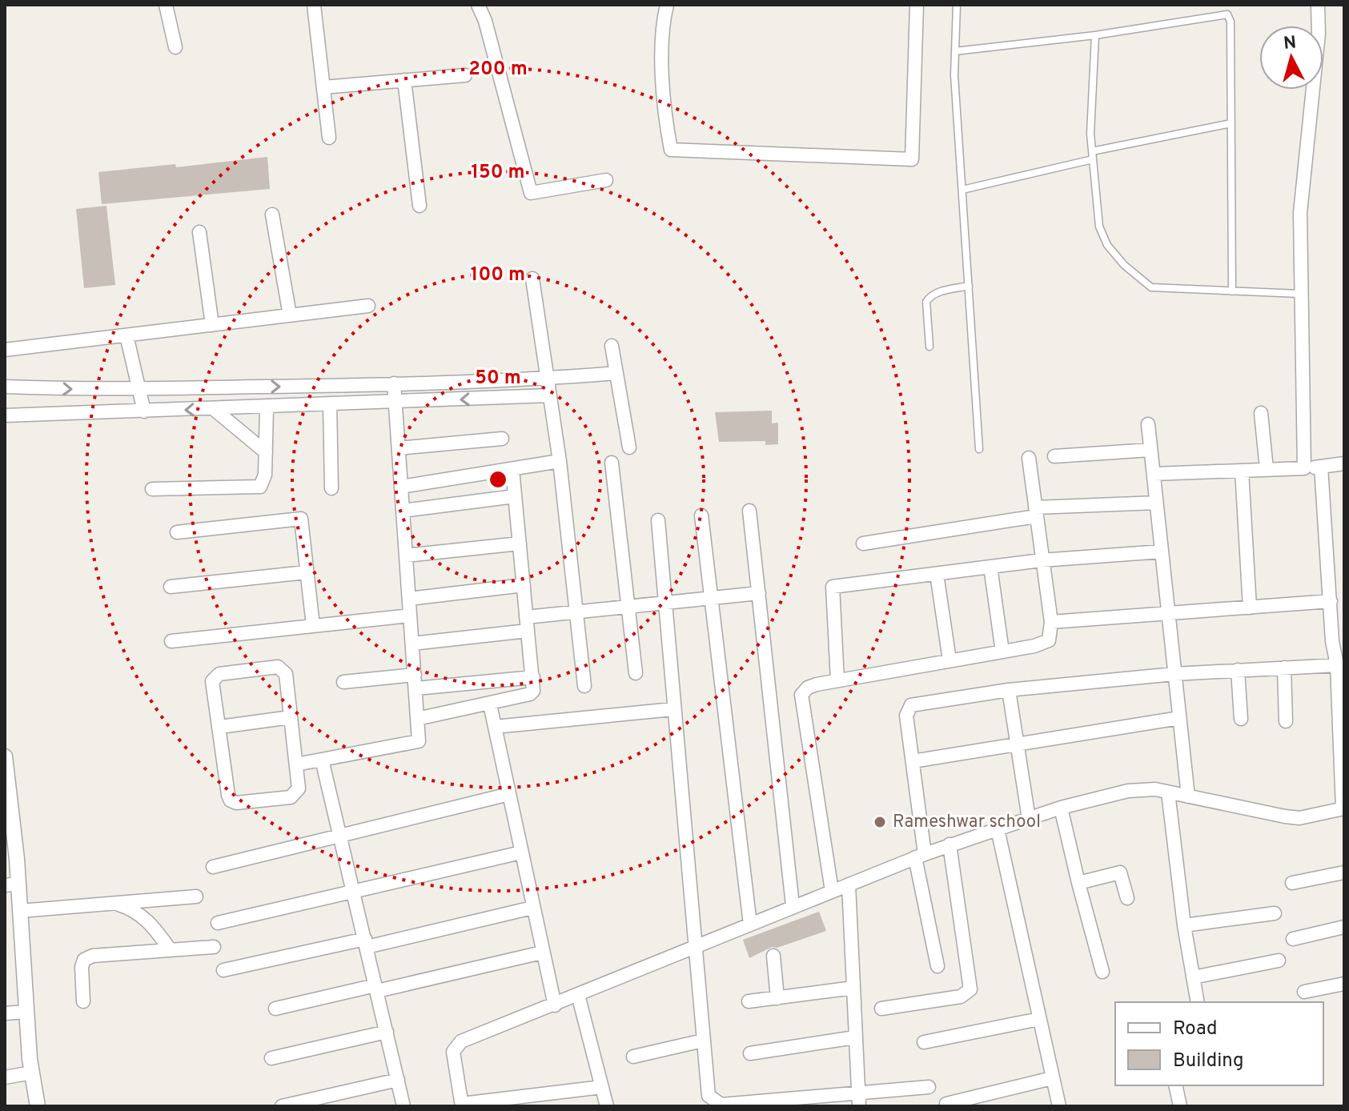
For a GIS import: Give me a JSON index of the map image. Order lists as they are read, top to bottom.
{
  "places": ["Rameshwar school"],
  "legend": ["Road", "Building"],
  "north": "top",
  "rings": [
    "200 m",
    "150 m",
    "100 m",
    "50 m"
  ]
}
